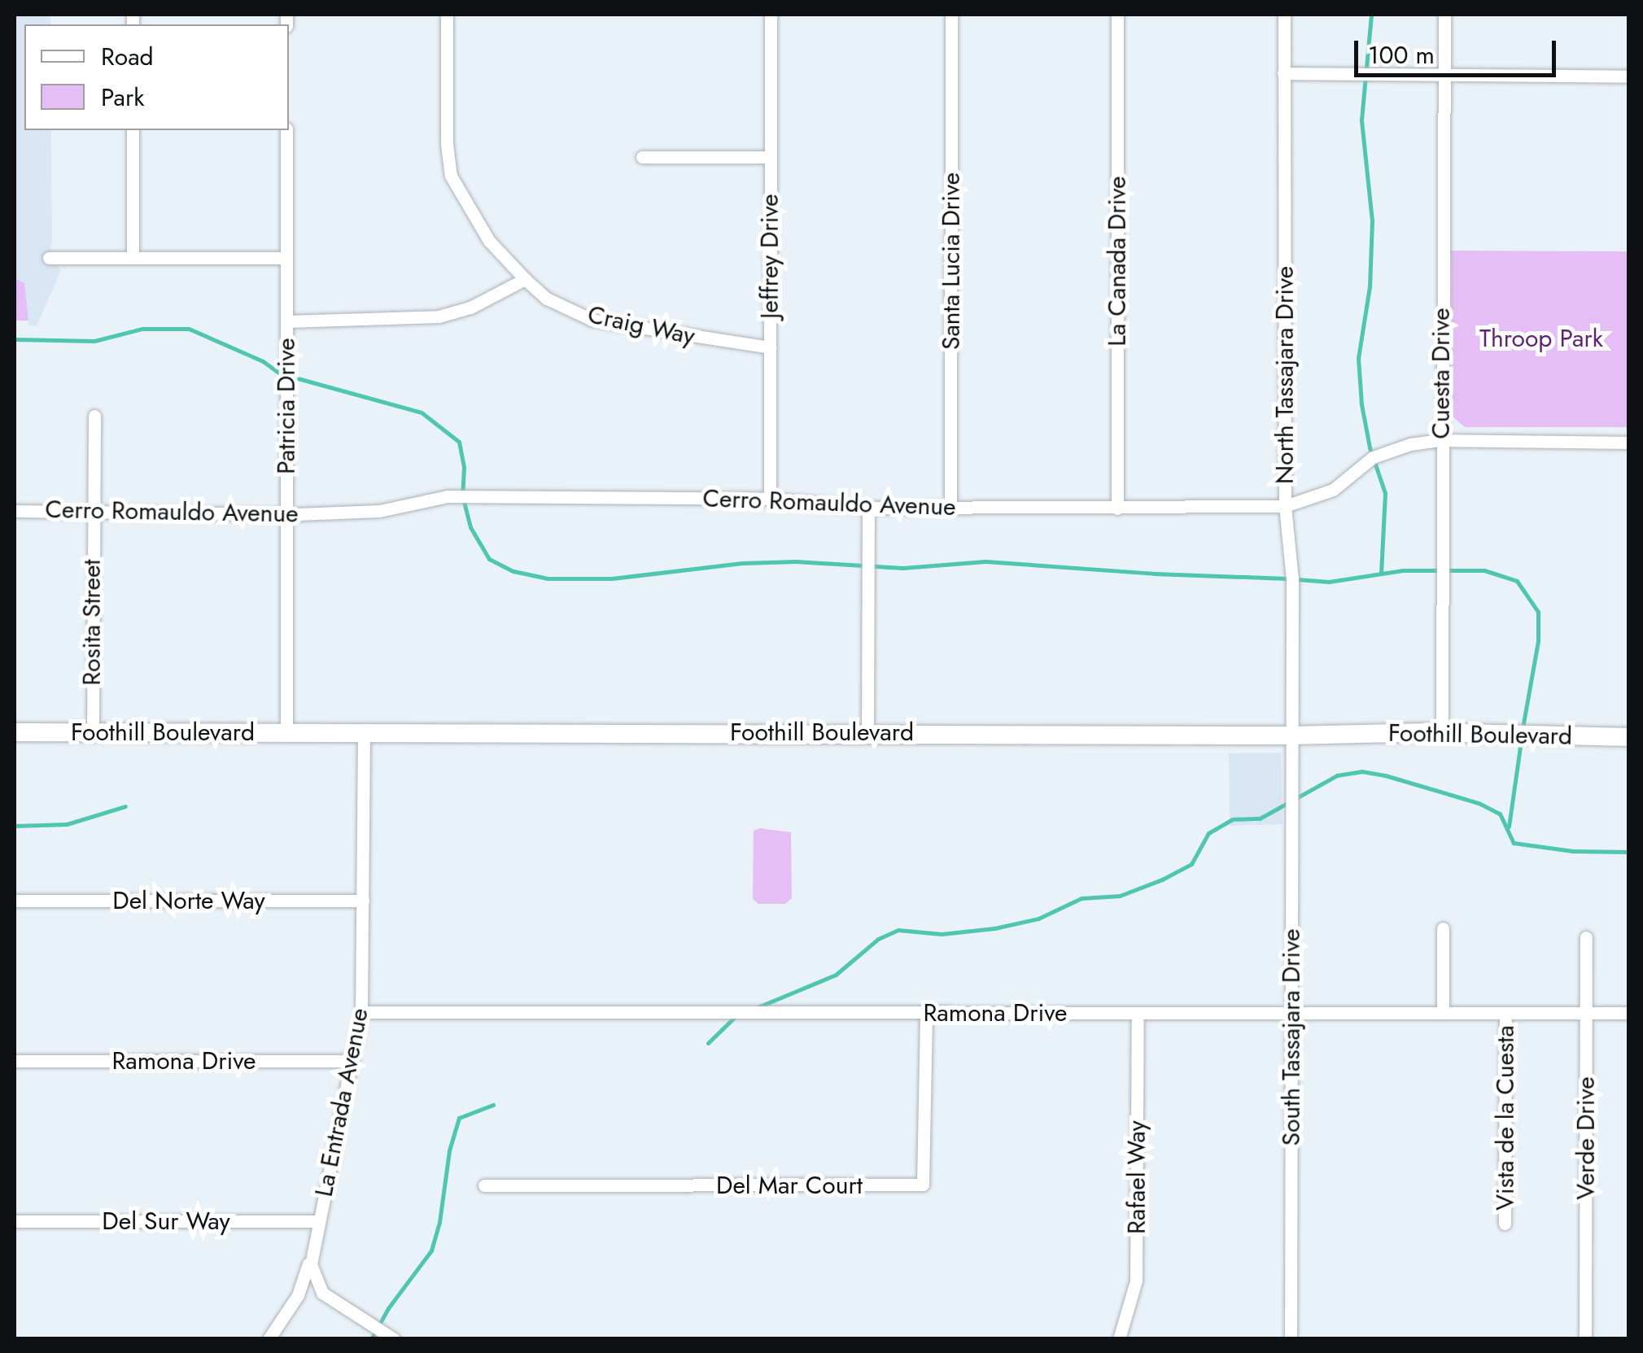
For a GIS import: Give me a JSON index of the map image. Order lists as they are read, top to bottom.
{
  "streets": {
    "street": [
      "Jeffrey Drive",
      "Santa Lucia Drive",
      "La Canada Drive",
      "Craig Way",
      "Cuesta Drive",
      "North Tassajara Drive",
      "Patricia Drive",
      "Cerro Romauldo Avenue",
      "Rosita Street",
      "Foothill Boulevard",
      "Del Norte Way",
      "Ramona Drive",
      "South Tassajara Drive",
      "La Entrada Avenue",
      "Vista de la Cuesta",
      "Verde Drive",
      "Rafael Way",
      "Del Mar Court",
      "Del Sur Way"
    ]
  },
  "crossings": [
    ["Jeffrey Drive", "Craig Way"],
    ["Jeffrey Drive", "Cerro Romauldo Avenue"],
    ["Santa Lucia Drive", "Cerro Romauldo Avenue"],
    ["La Canada Drive", "Cerro Romauldo Avenue"],
    ["Cuesta Drive", "Cerro Romauldo Avenue"],
    ["Cuesta Drive", "Foothill Boulevard"],
    ["North Tassajara Drive", "Cerro Romauldo Avenue"],
    ["North Tassajara Drive", "Foothill Boulevard"],
    ["North Tassajara Drive", "South Tassajara Drive"],
    ["Patricia Drive", "Cerro Romauldo Avenue"],
    ["Patricia Drive", "Foothill Boulevard"],
    ["Cerro Romauldo Avenue", "Rosita Street"],
    ["Rosita Street", "Foothill Boulevard"],
    ["Foothill Boulevard", "South Tassajara Drive"],
    ["Foothill Boulevard", "La Entrada Avenue"],
    ["Del Norte Way", "La Entrada Avenue"],
    ["Ramona Drive", "South Tassajara Drive"],
    ["Ramona Drive", "La Entrada Avenue"],
    ["Ramona Drive", "Vista de la Cuesta"],
    ["Ramona Drive", "Verde Drive"],
    ["Ramona Drive", "Rafael Way"],
    ["Ramona Drive", "Del Mar Court"],
    ["La Entrada Avenue", "Del Sur Way"]
  ],
  "parks": ["Throop Park"],
  "legend": ["Road", "Park"],
  "scale_bar": "100 m"
}
